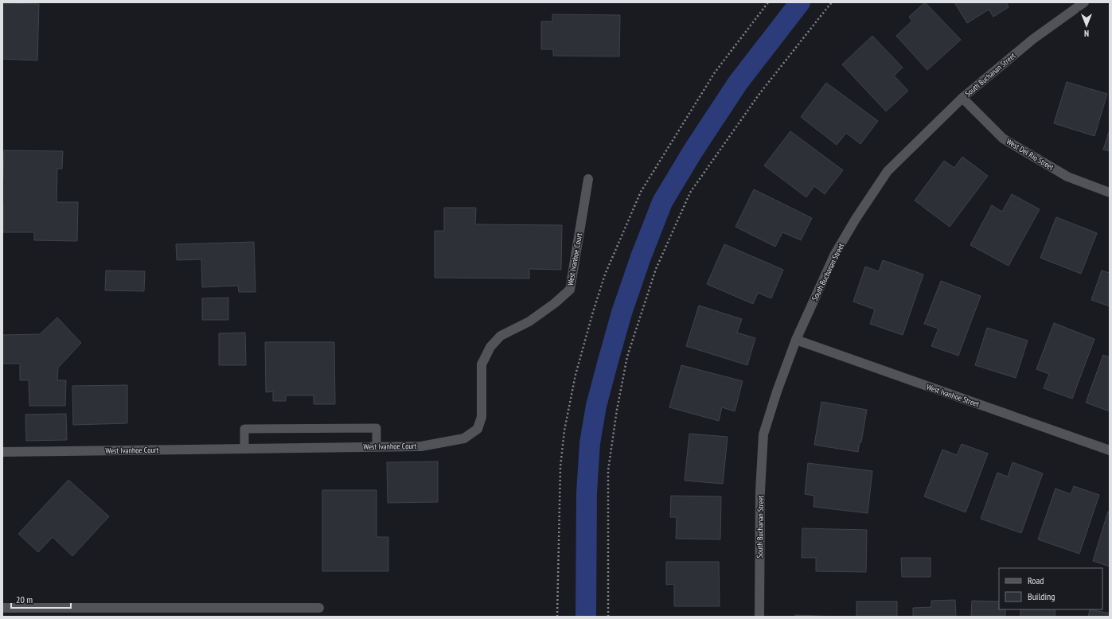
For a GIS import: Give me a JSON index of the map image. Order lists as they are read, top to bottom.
{
  "streets": {
    "street": [
      "South Buchanan Street",
      "West Del Rio Street",
      "West Ivanhoe Court",
      "West Ivanhoe Street"
    ]
  },
  "crossings": [
    ["South Buchanan Street", "West Del Rio Street"],
    ["South Buchanan Street", "West Ivanhoe Street"]
  ],
  "legend": ["Road", "Building"],
  "scale_bar": "20 m",
  "north": "bottom"
}
